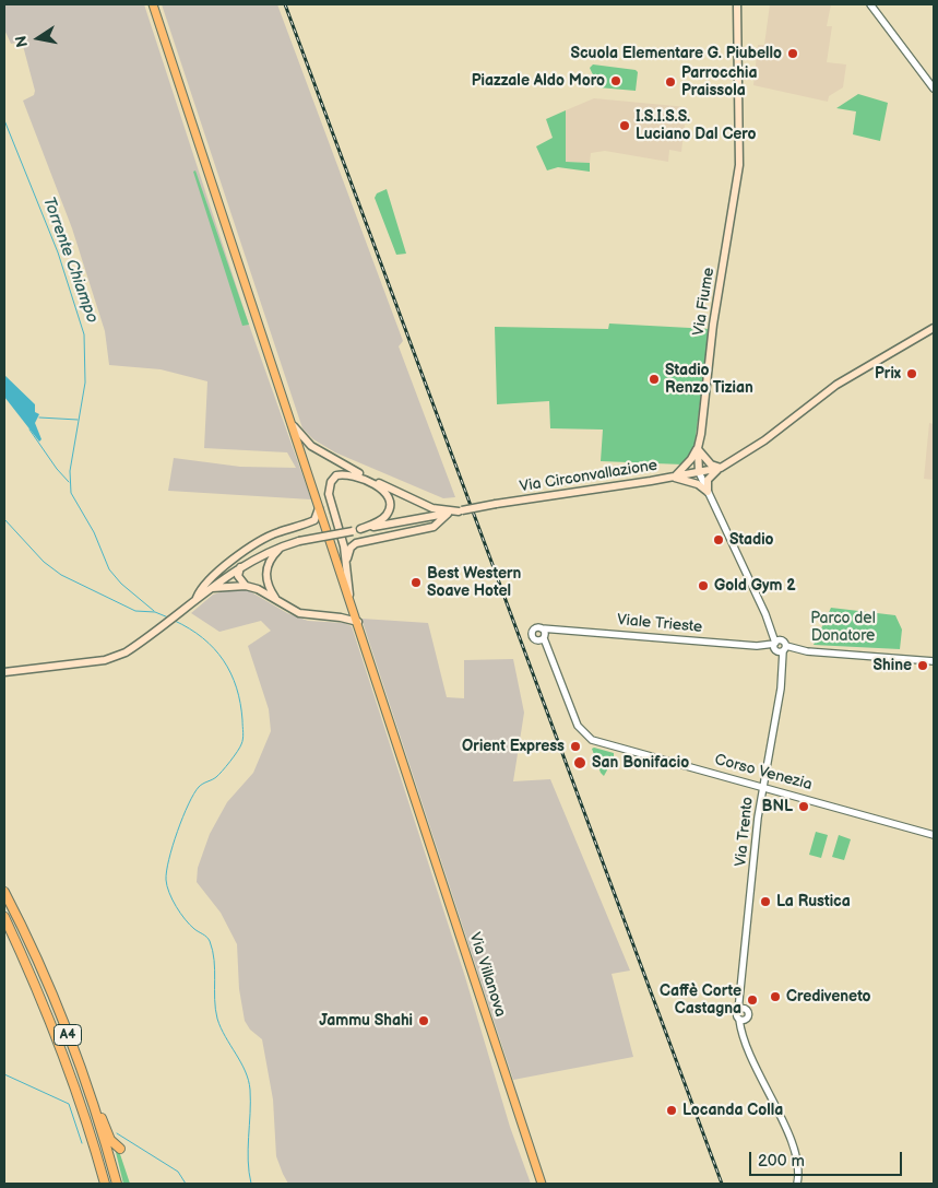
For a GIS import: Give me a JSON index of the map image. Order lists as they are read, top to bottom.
{
  "streets": {
    "highway": ["A4"],
    "main road": ["Via Fiume", "Via Circonvallazione", "Via Villanova"],
    "street": ["Viale Trieste", "Corso Venezia", "Via Trento"]
  },
  "crossings": [
    ["Via Fiume", "Via Circonvallazione"],
    ["Via Fiume", "Viale Trieste"],
    ["Via Fiume", "Via Trento"],
    ["Viale Trieste", "Via Trento"],
    ["Corso Venezia", "Via Trento"]
  ],
  "water": ["Torrente Chiampo"],
  "parks": ["Parco del Donatore"],
  "places": [
    "Scuola Elementare G. Piubello",
    "Piazzale Aldo Moro",
    "Parrocchia Praissola",
    "I.S.I.S.S. Luciano Dal Cero",
    "Prix",
    "Stadio Renzo Tizian",
    "Stadio",
    "Best Western Soave Hotel",
    "Gold Gym 2",
    "Shine",
    "Orient Express",
    "San Bonifacio",
    "BNL",
    "La Rustica",
    "Crediveneto",
    "Caffè Corte Castagna",
    "Jammu Shahi",
    "Locanda Colla"
  ],
  "scale_bar": "200 m",
  "north": "left"
}
